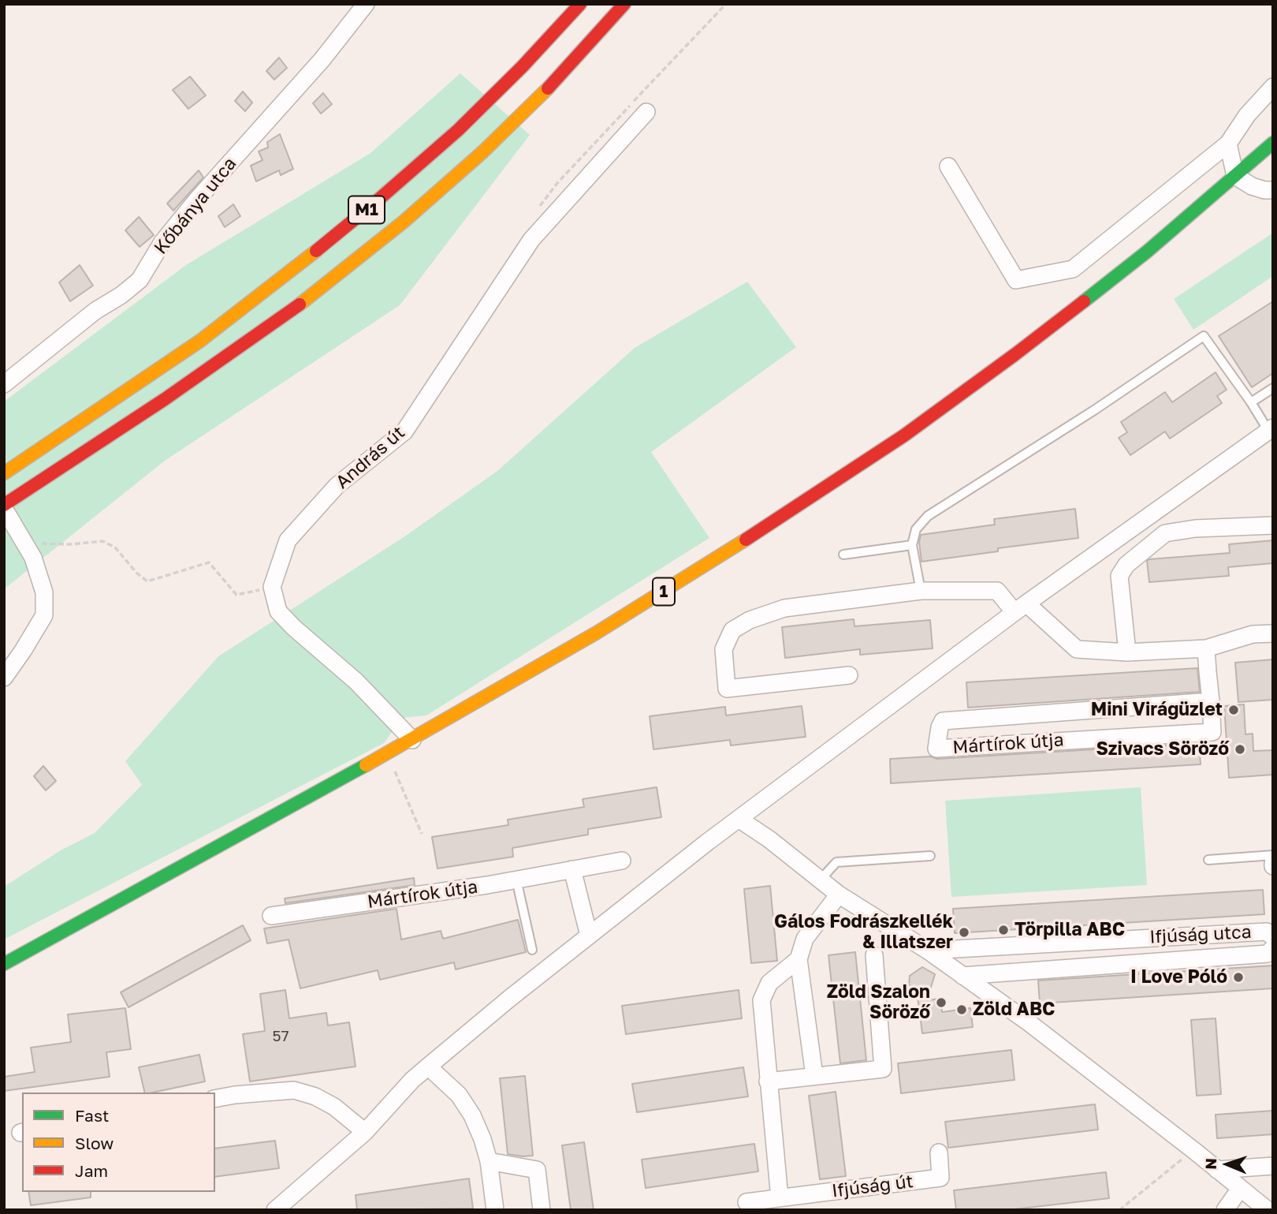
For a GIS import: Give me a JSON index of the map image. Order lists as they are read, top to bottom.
{
  "streets": {
    "main road": ["M1", "1"],
    "street": [
      "Kőbánya utca",
      "András út",
      "Mártírok útja",
      "Ifjúság utca",
      "Ifjúság út"
    ]
  },
  "places": [
    "Mini Virágüzlet",
    "Szivacs Söröző",
    "Törpilla ABC",
    "Gálos Fodrászkellék & Illatszer",
    "I Love Póló",
    "Zöld Szalon Söröző",
    "Zöld ABC"
  ],
  "house_numbers": ["57"],
  "legend": ["Fast", "Slow", "Jam"],
  "north": "left"
}
